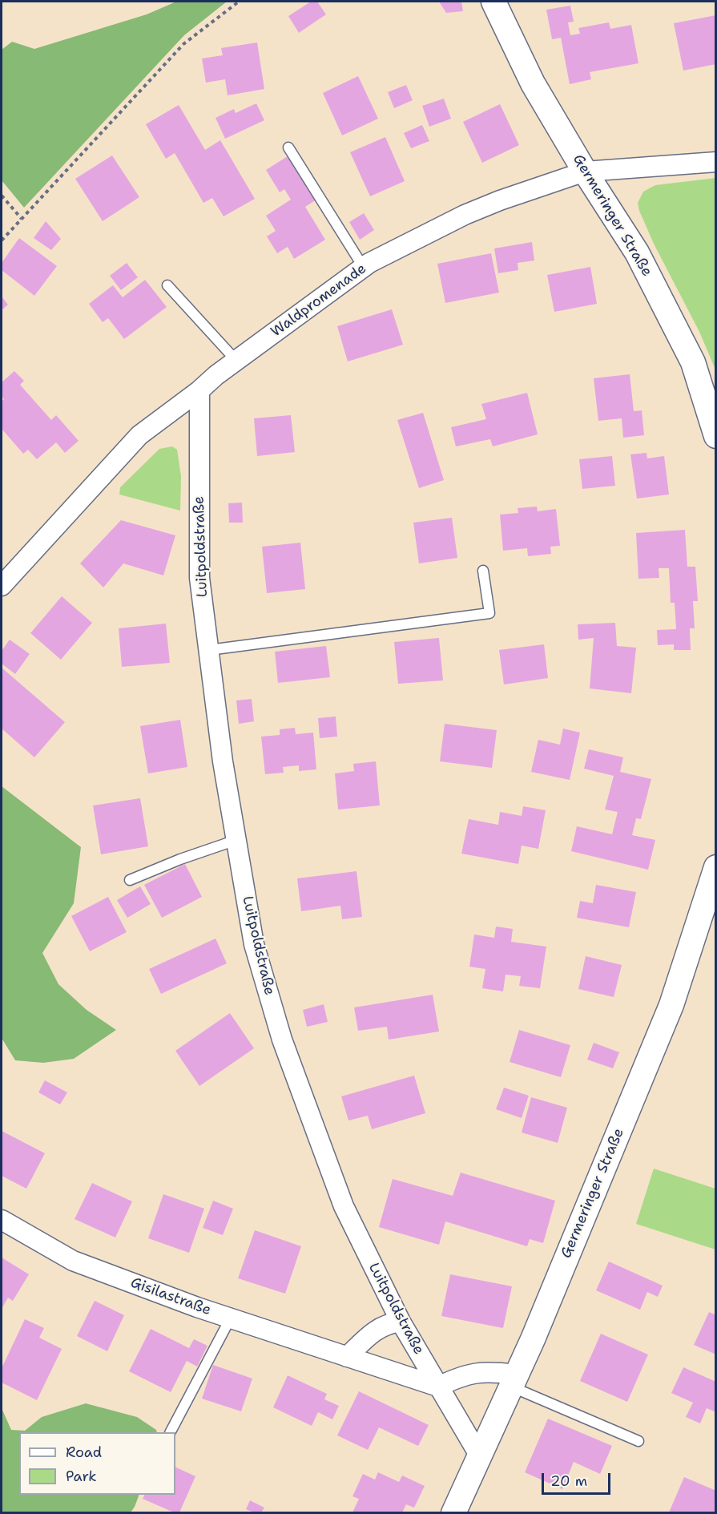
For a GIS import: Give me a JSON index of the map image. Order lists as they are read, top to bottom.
{
  "streets": {
    "street": [
      "Germeringer Straße",
      "Waldpromenade",
      "Luitpoldstraße",
      "Gisilastraße"
    ]
  },
  "crossings": [
    ["Germeringer Straße", "Waldpromenade"],
    ["Germeringer Straße", "Luitpoldstraße"],
    ["Waldpromenade", "Luitpoldstraße"],
    ["Luitpoldstraße", "Gisilastraße"]
  ],
  "legend": ["Road", "Park"],
  "scale_bar": "20 m"
}
